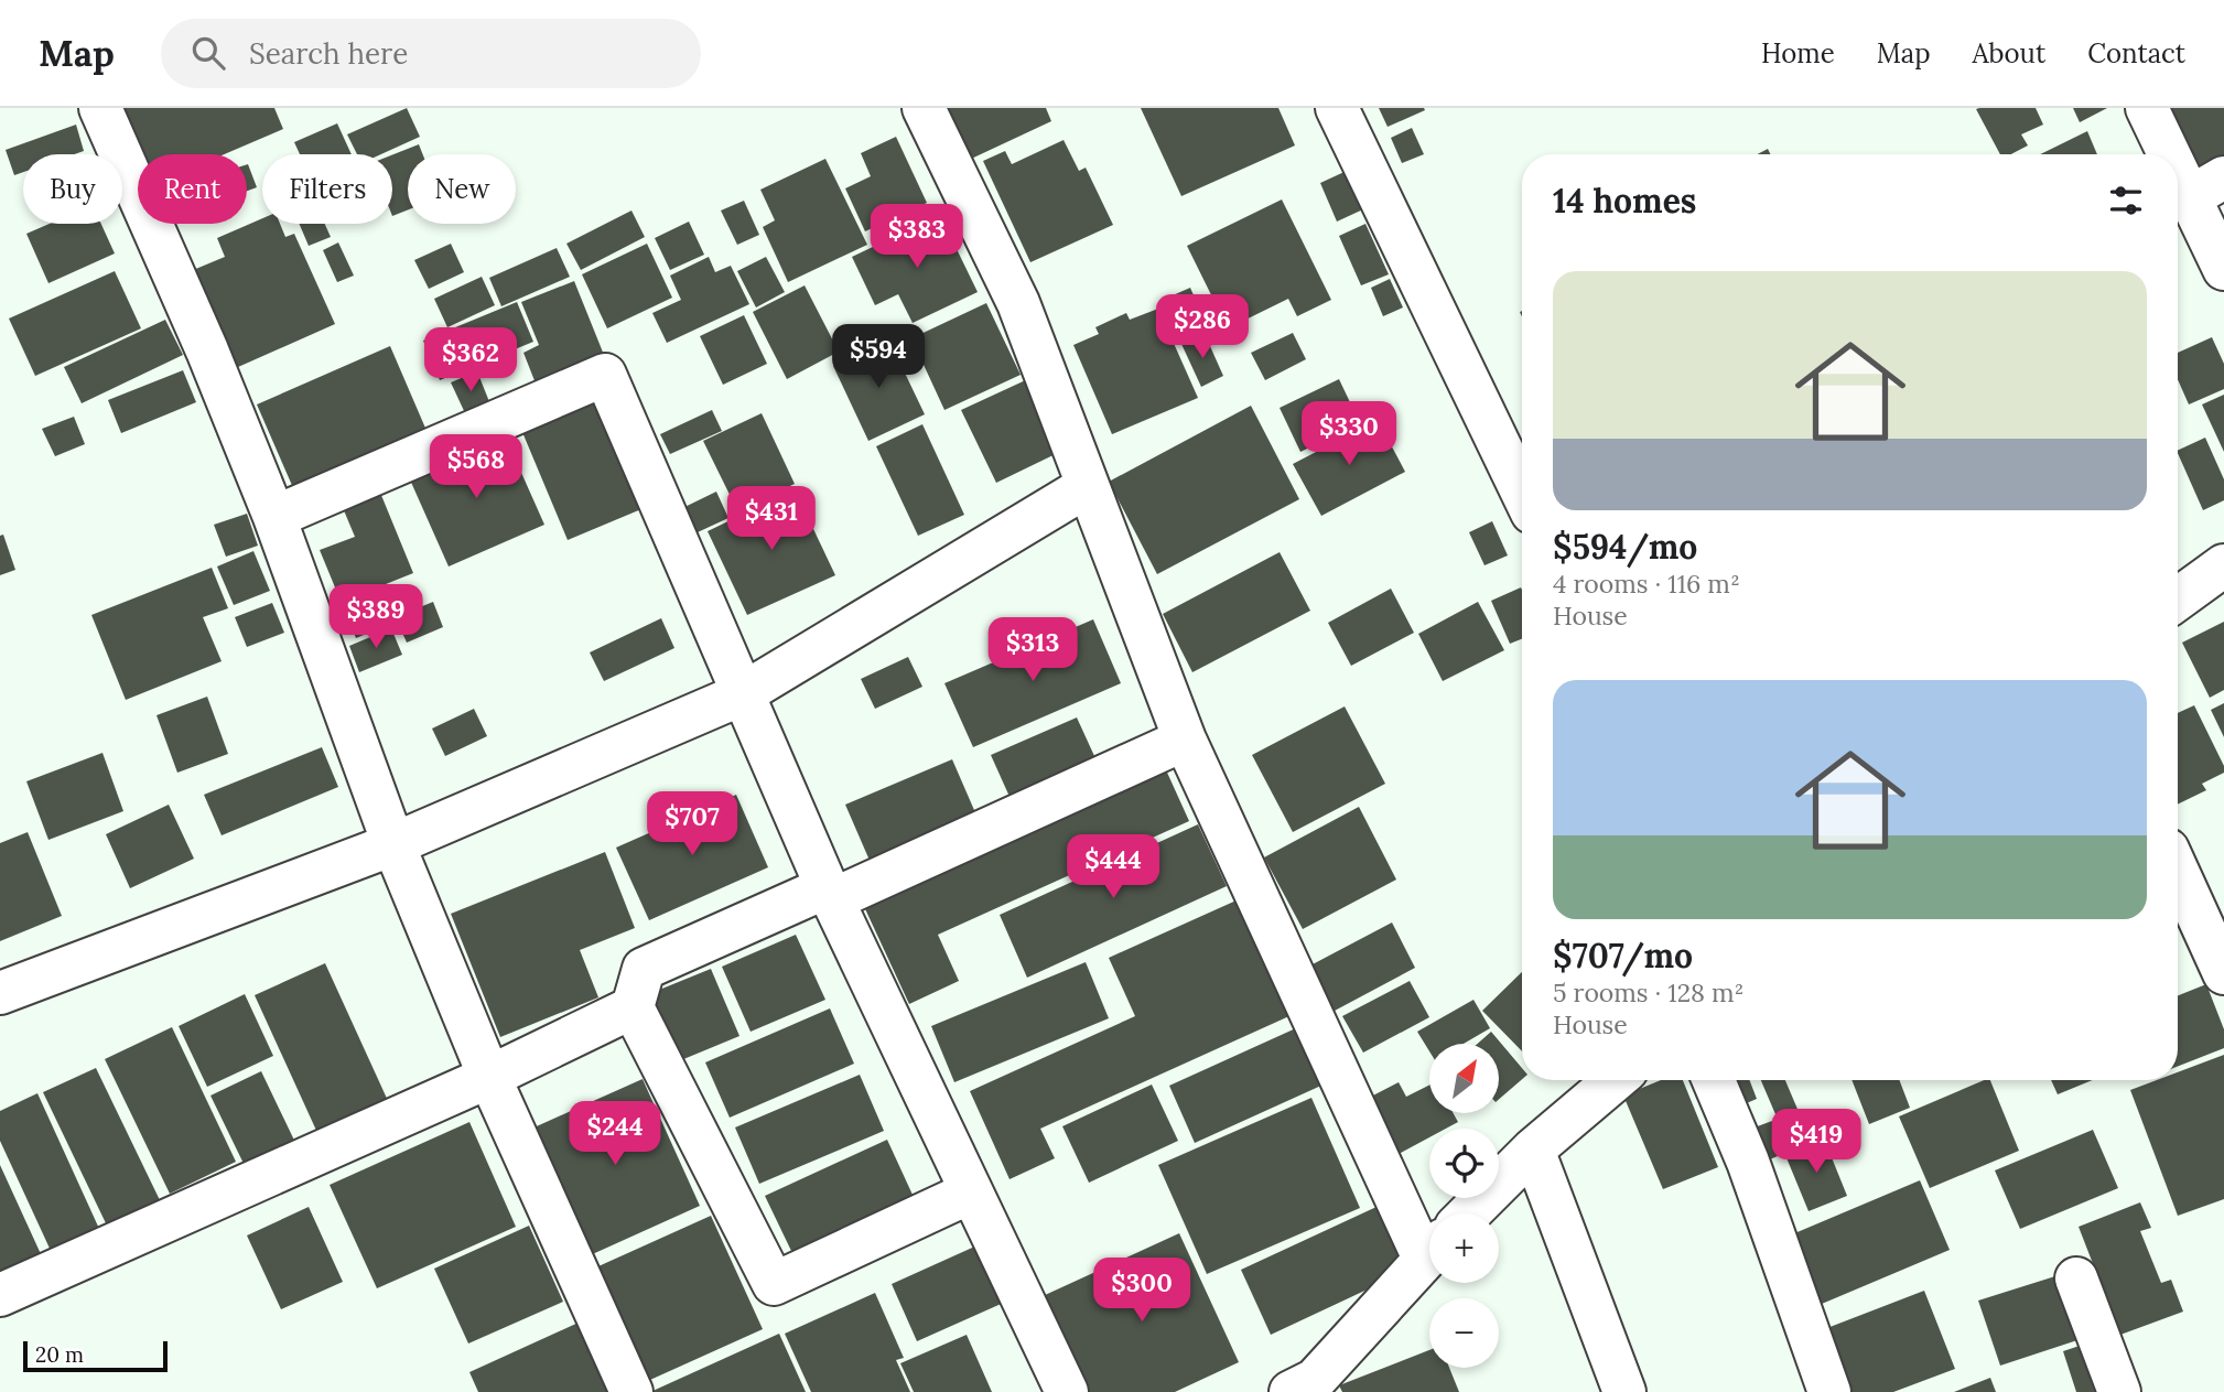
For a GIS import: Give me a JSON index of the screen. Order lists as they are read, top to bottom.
{
  "scale_bar": "20 m",
  "north": "top right",
  "page": {
    "header": "Map",
    "search": "Search here",
    "nav": [
      "Home",
      "Map",
      "About",
      "Contact"
    ],
    "chip": [
      "Buy",
      "Rent",
      "Filters",
      "New"
    ],
    "heading": "14 homes",
    "price": [
      "$383",
      "$286",
      "$594",
      "$362",
      "$330",
      "$568",
      "$431",
      "$389",
      "$313",
      "$707",
      "$444",
      "$244",
      "$419",
      "$300"
    ],
    "list": [
      {
        "name": "$594/mo",
        "note": "4 rooms · 116 m² · House"
      },
      {
        "name": "$707/mo",
        "note": "5 rooms · 128 m² · House"
      }
    ],
    "map_buttons": ["+", "−"],
    "scale": "20 m"
  }
}
